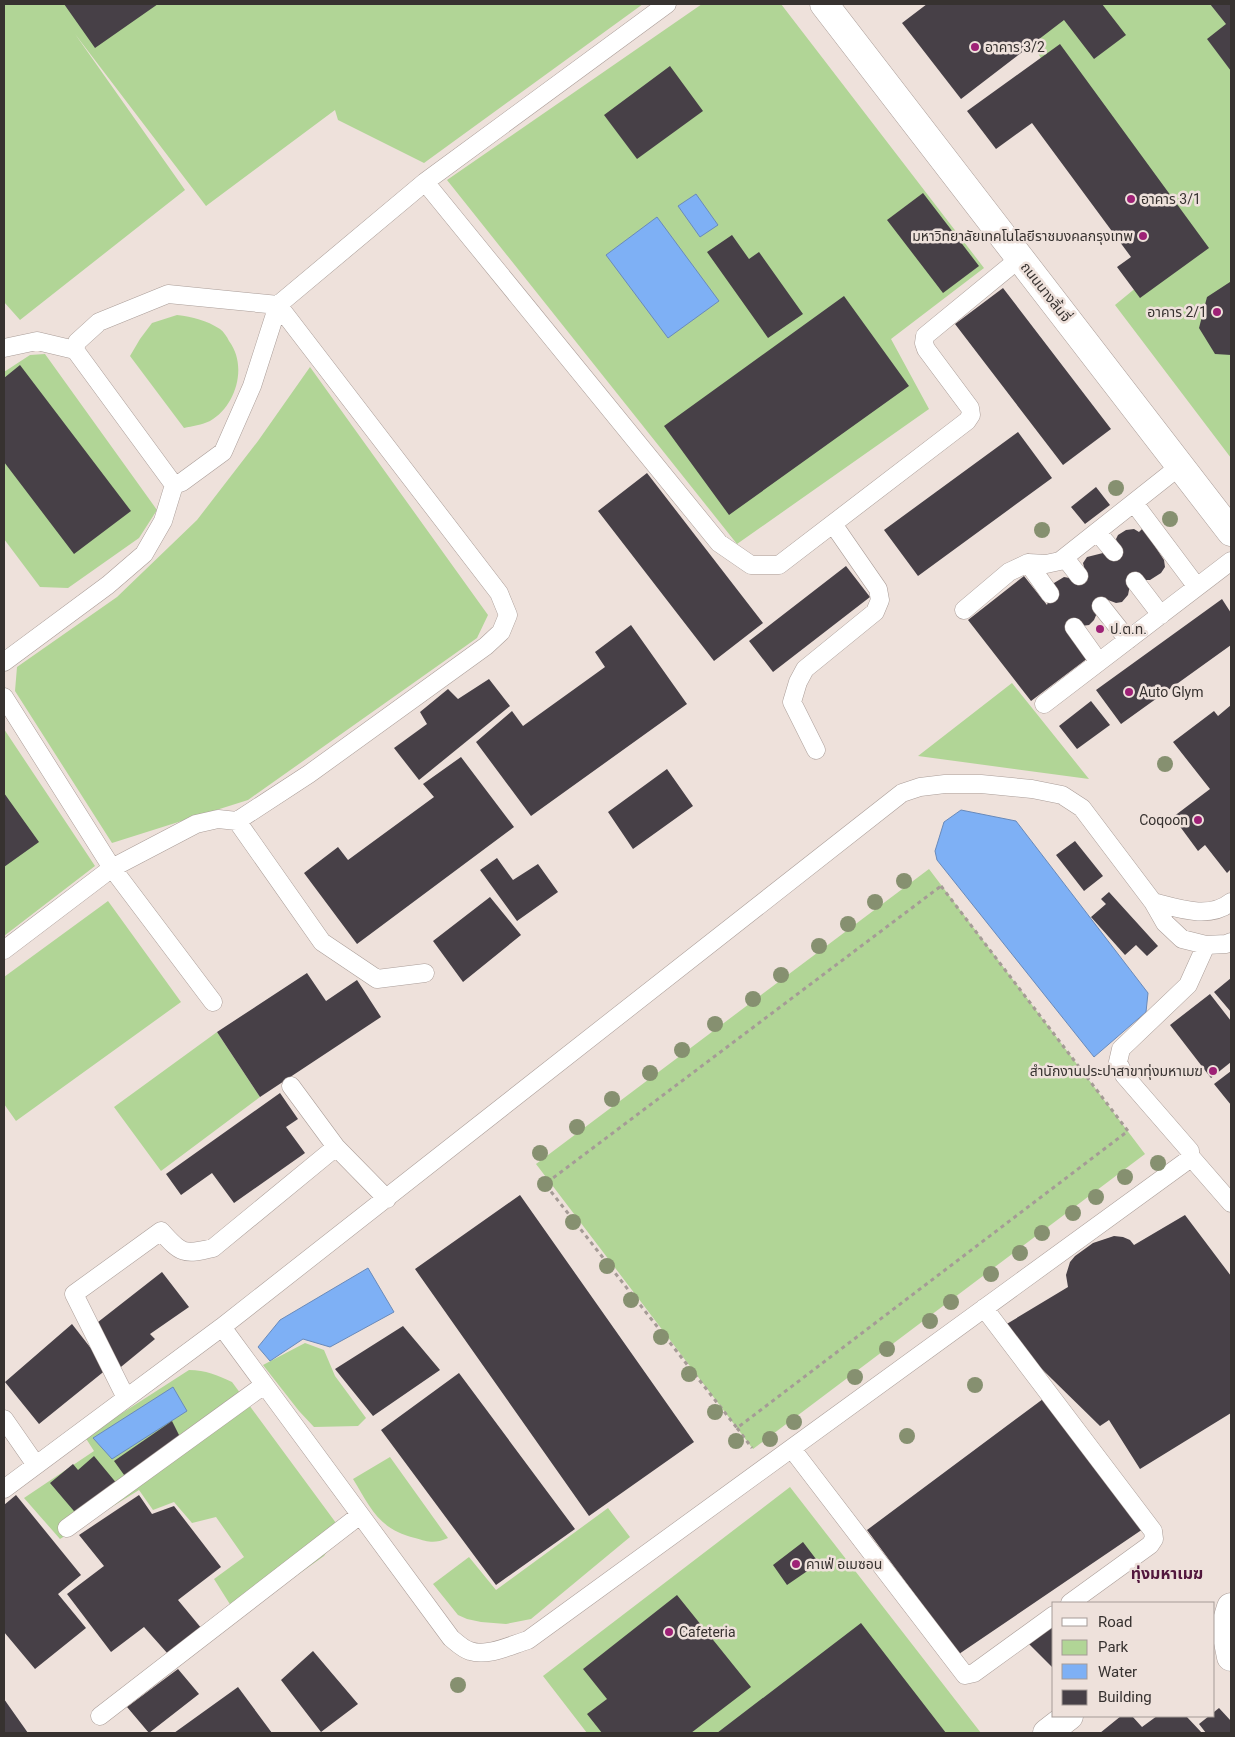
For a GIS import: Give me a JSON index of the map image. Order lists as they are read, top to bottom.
{
  "streets": {
    "main road": ["ถนนนางลิ้นจี่"]
  },
  "districts": ["ทุ่งมหาเมฆ"],
  "places": [
    "อาคาร 3/2",
    "อาคาร 3/1",
    "มหาวิทยาลัยเทคโนโลยีราชมงคลกรุงเทพ",
    "อาคาร 2/1",
    "ป.ต.ท.",
    "Auto Glym",
    "Coqoon",
    "สำนักงานประปาสาขาทุ่งมหาเมฆ",
    "คาเฟ่ อเมซอน",
    "Cafeteria"
  ],
  "legend": [
    "Road",
    "Park",
    "Water",
    "Building"
  ]
}
